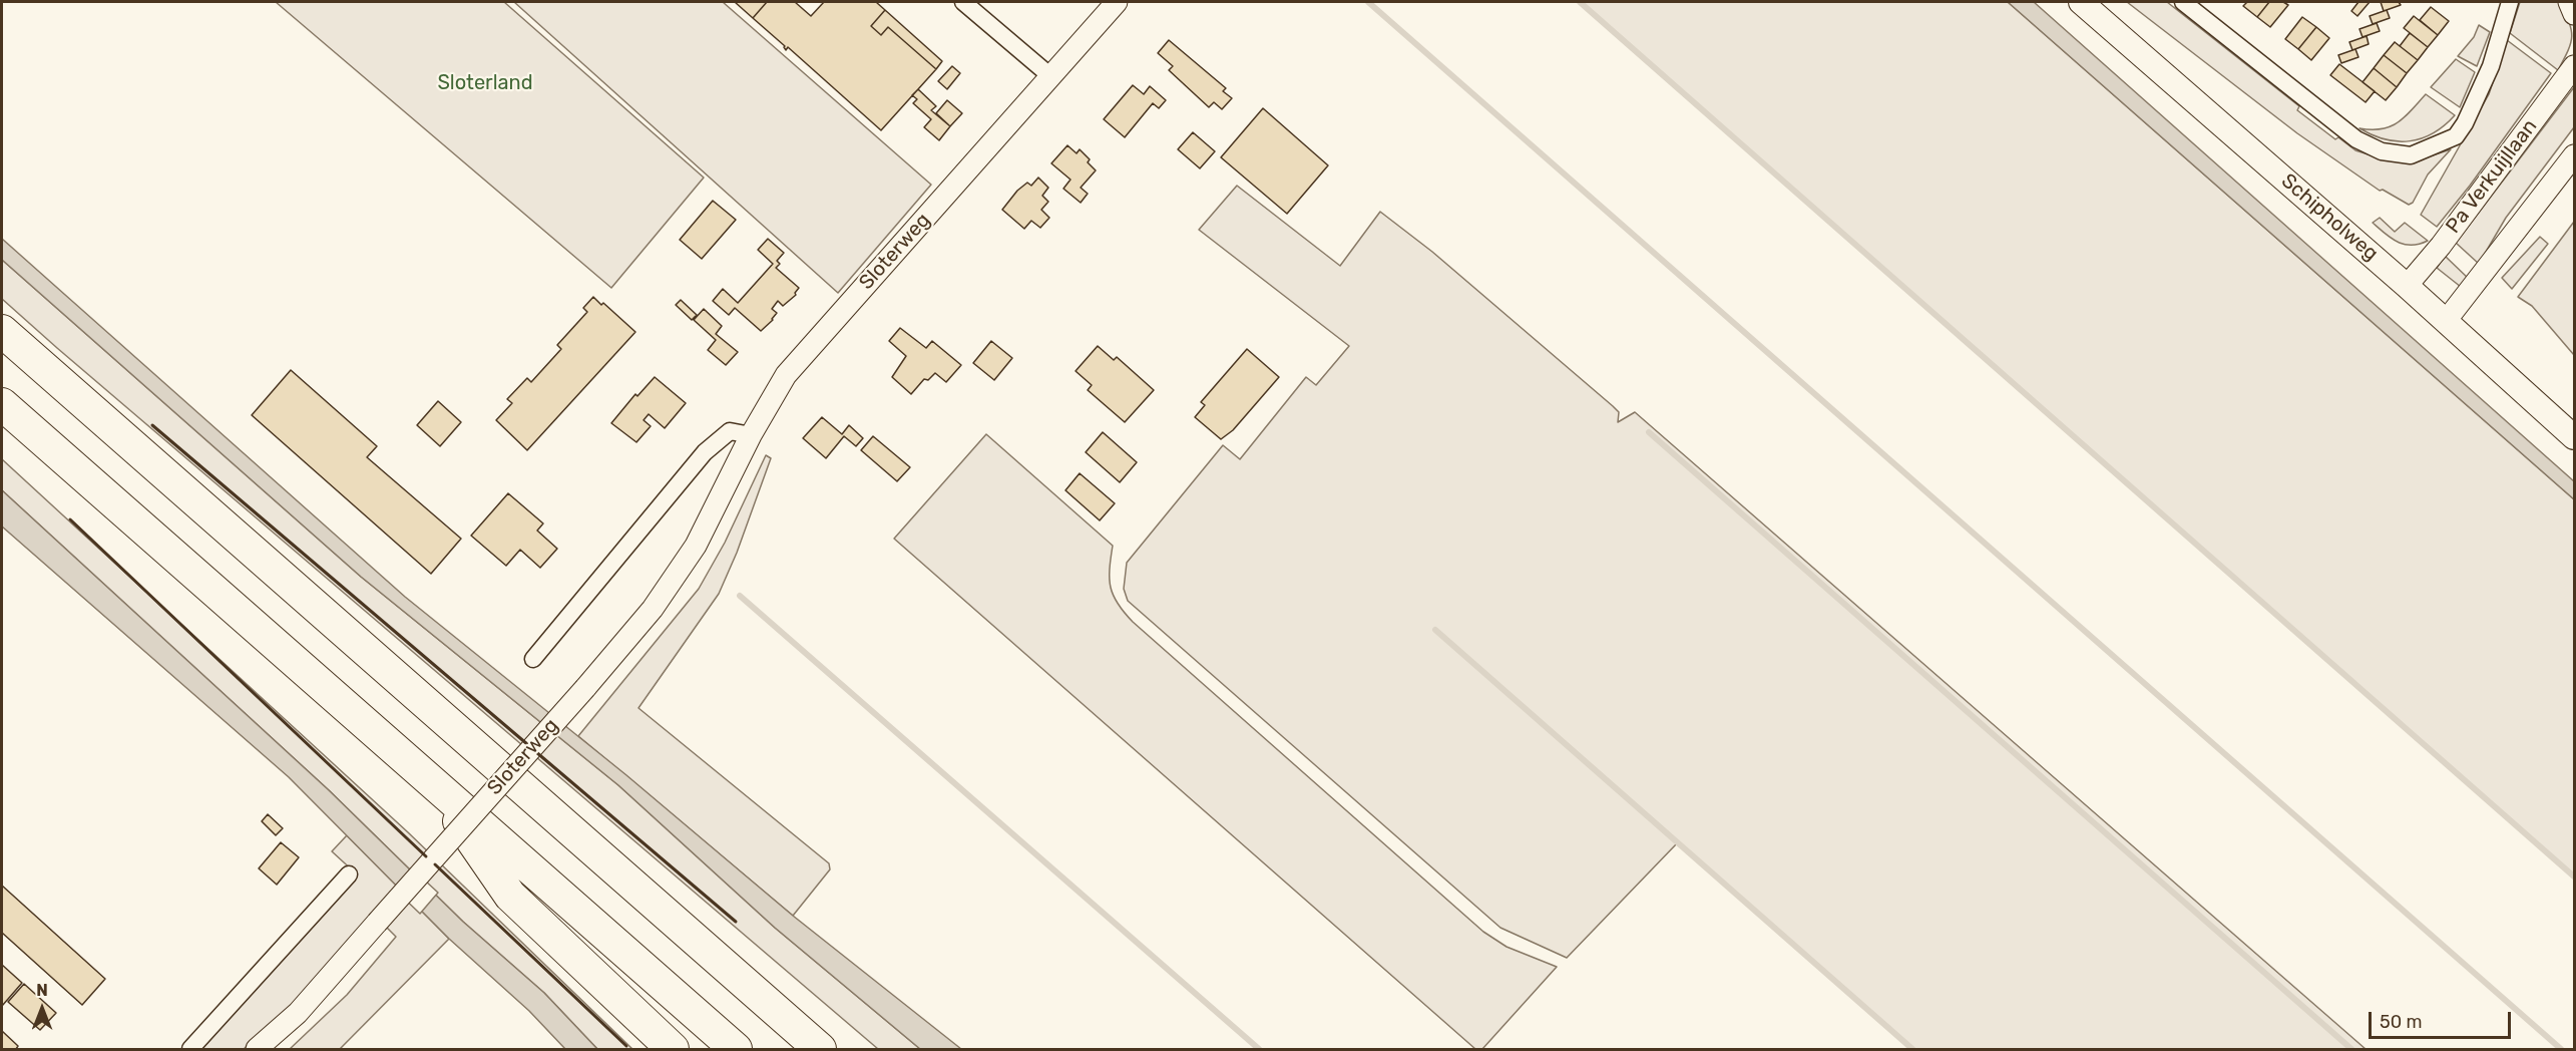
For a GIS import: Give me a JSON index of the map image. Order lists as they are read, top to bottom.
{
  "streets": {
    "main road": ["Schipholweg"],
    "street": ["Pa Verkuijllaan", "Sloterweg"]
  },
  "crossings": [
    ["Pa Verkuijllaan", "Schipholweg"]
  ],
  "parks": ["Sloterland"],
  "scale_bar": "50 m",
  "north": "top"
}
